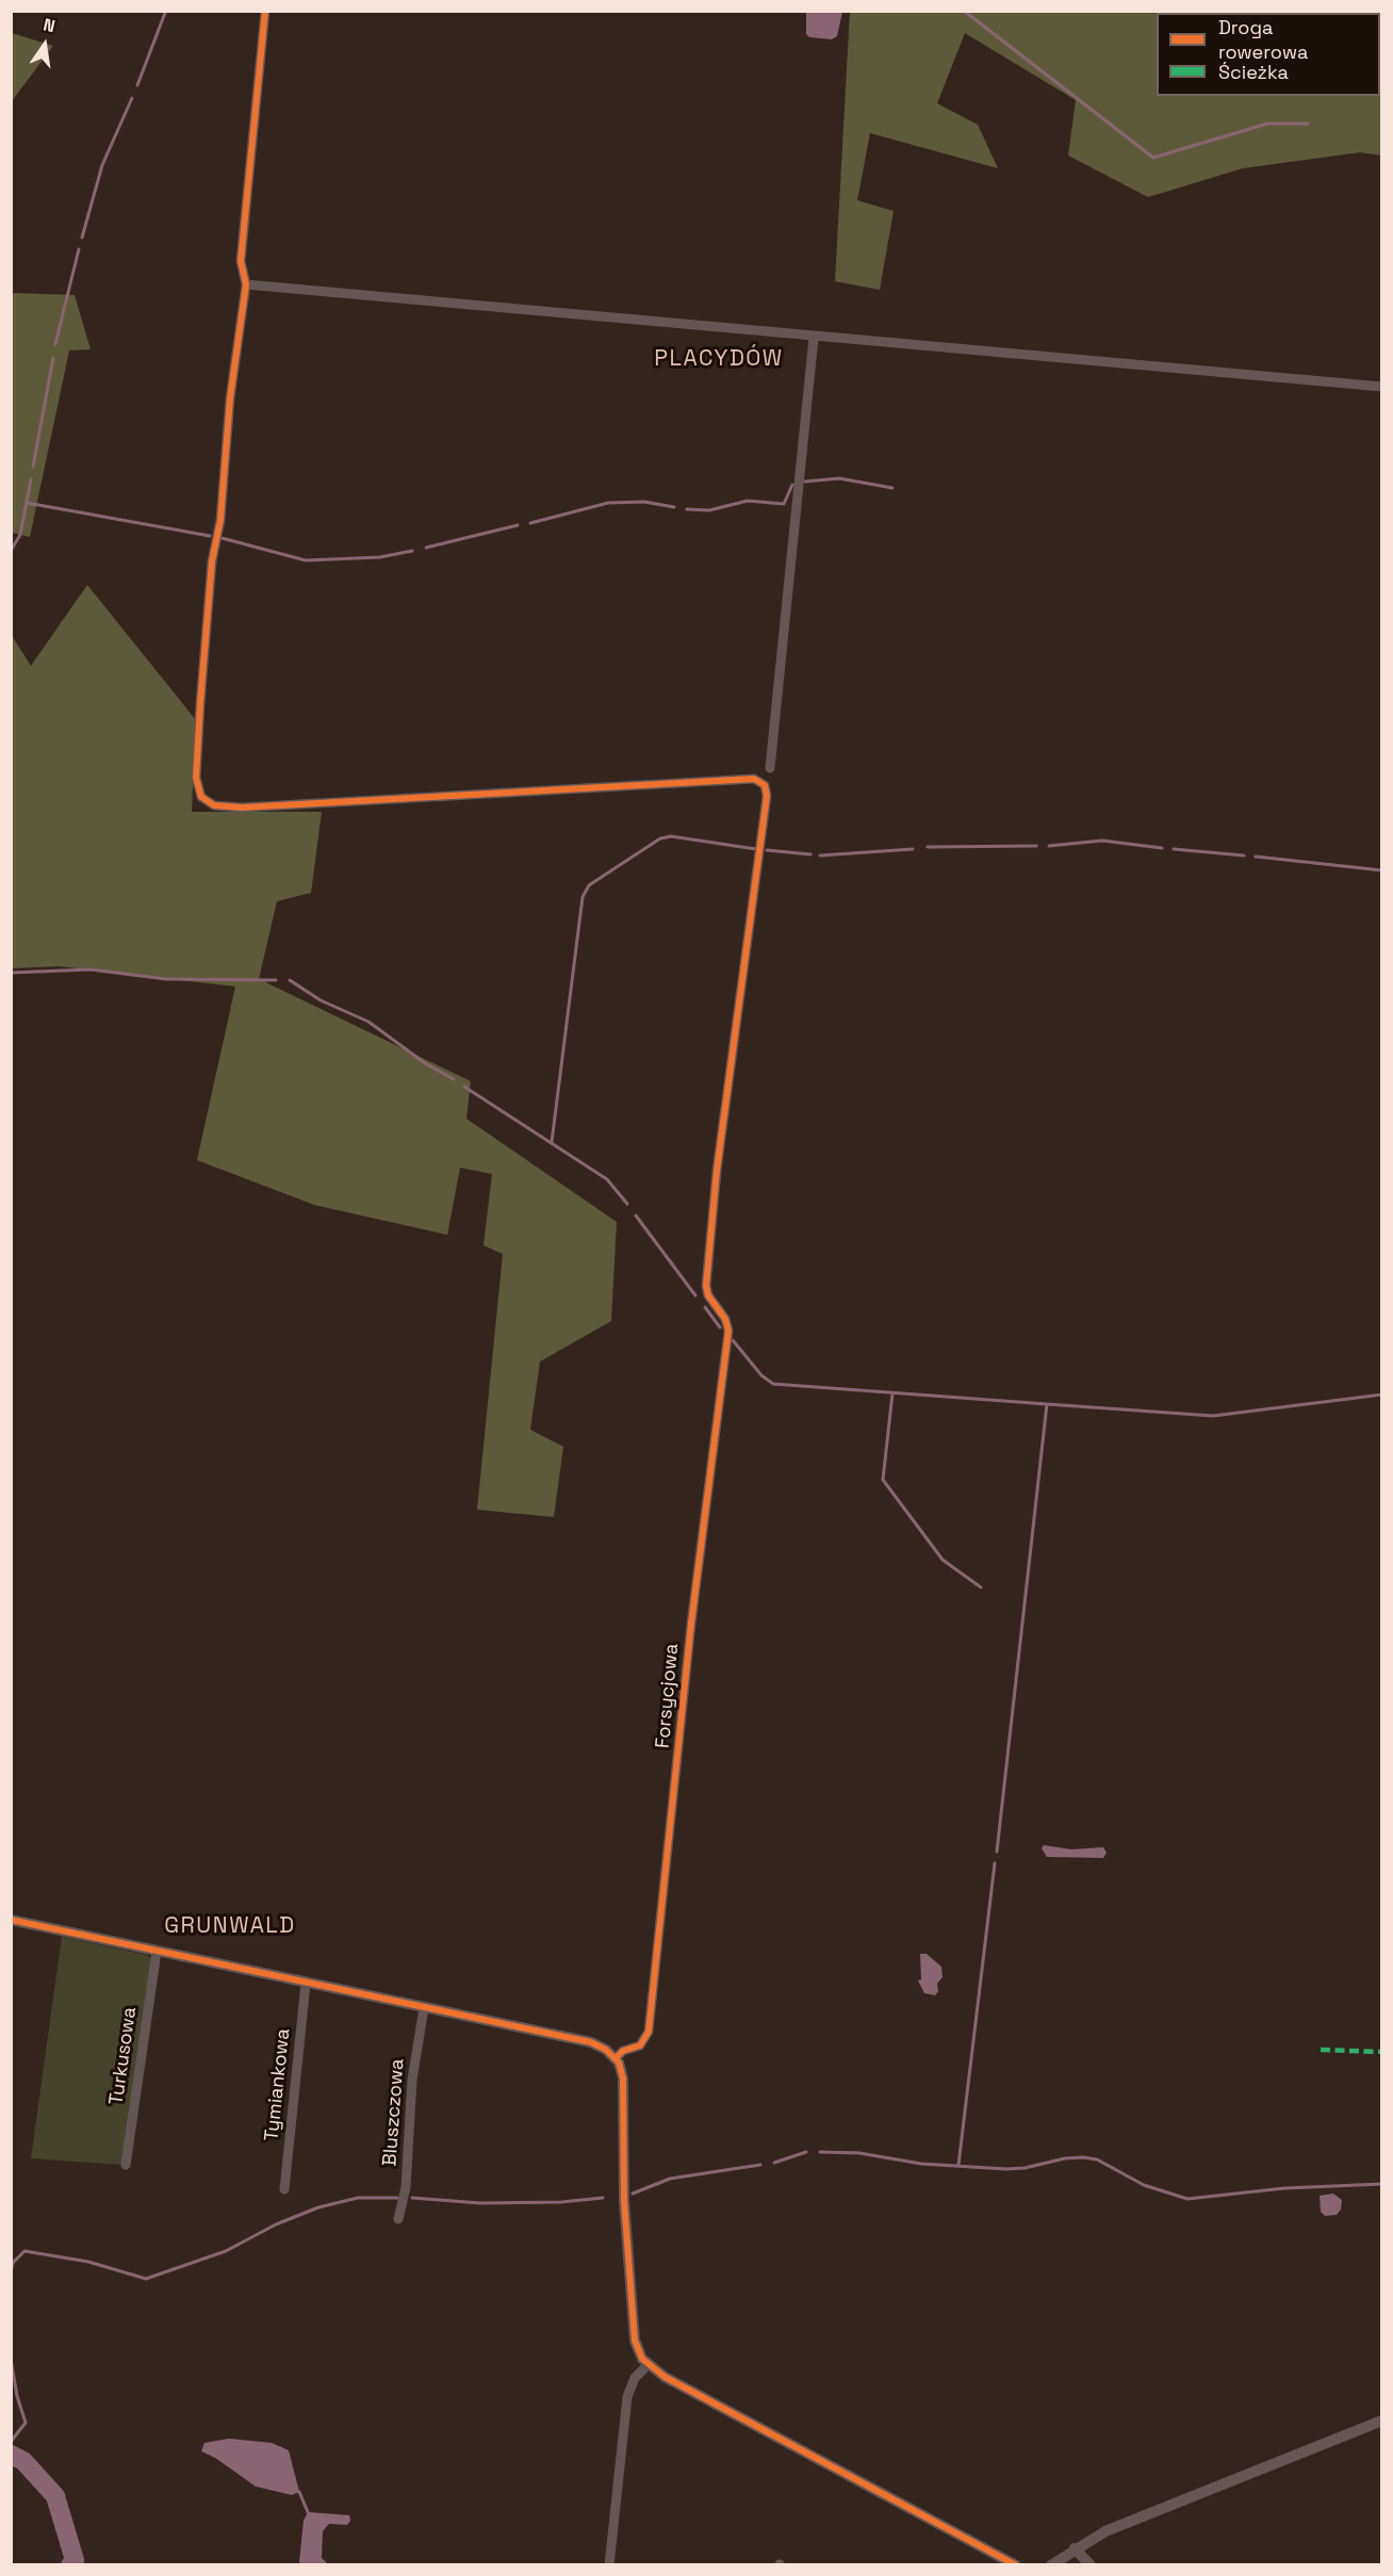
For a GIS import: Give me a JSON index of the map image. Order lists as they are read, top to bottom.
{
  "streets": {
    "street": [
      "Forsycjowa",
      "Turkusowa",
      "Tymiankowa",
      "Bluszczowa"
    ]
  },
  "districts": ["PLACYDÓW", "GRUNWALD"],
  "legend": ["Droga rowerowa", "Ścieżka"],
  "north": "top"
}
